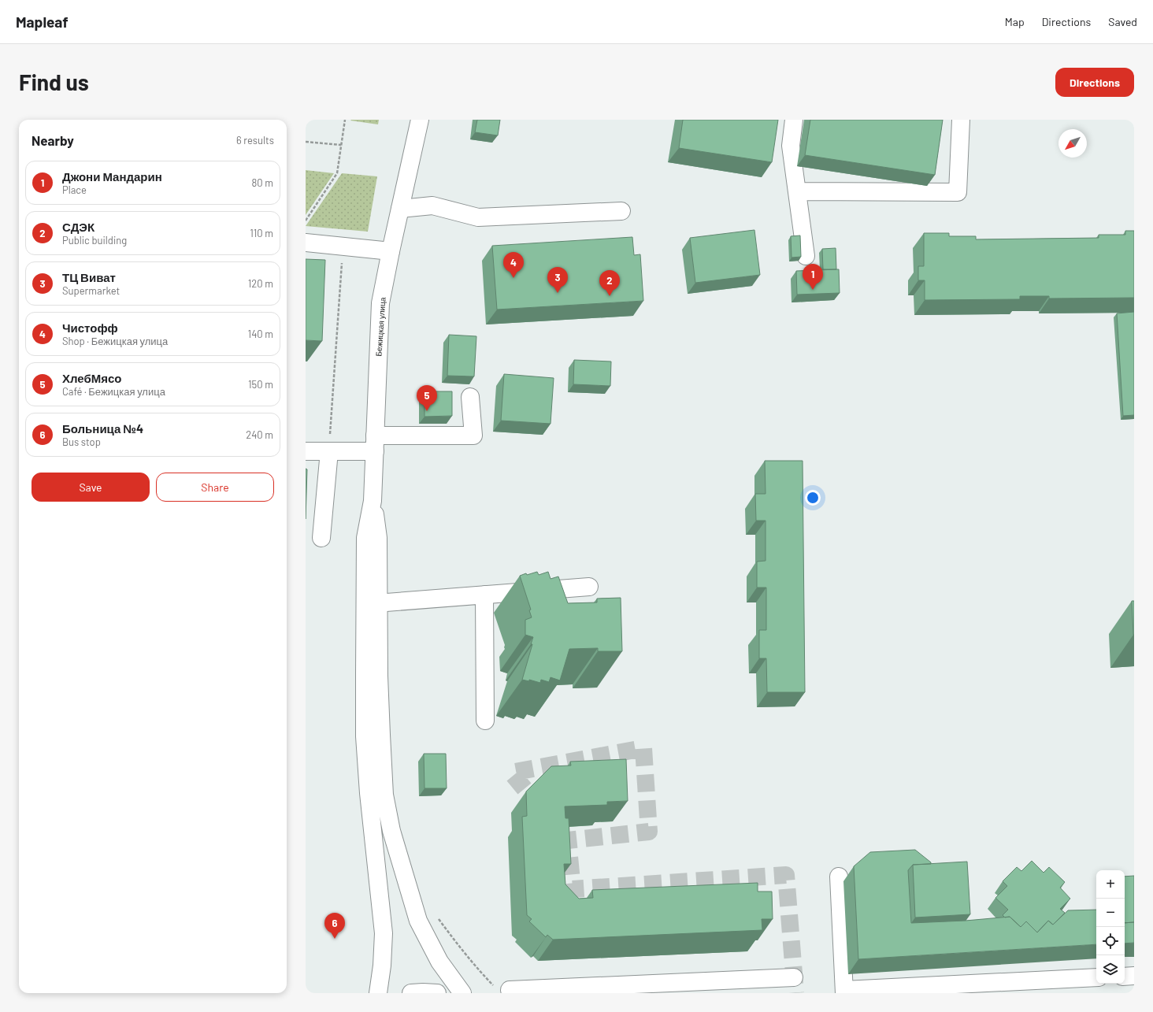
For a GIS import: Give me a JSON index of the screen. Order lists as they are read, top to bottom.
{
  "streets": {
    "main road": ["Бежицкая улица"]
  },
  "north": "bottom left",
  "page": {
    "header": "Mapleaf",
    "nav": ["Map", "Directions", "Saved"],
    "buttons": [
      "Directions",
      ["Save", "Share"]
    ],
    "title": "Find us",
    "heading": ["Nearby", "6 results"],
    "list": [
      {
        "mark": "1",
        "name": "Джони Мандарин",
        "note": "Place",
        "value": "80 m"
      },
      {
        "mark": "2",
        "name": "СДЭК",
        "note": "Public building",
        "value": "110 m"
      },
      {
        "mark": "3",
        "name": "ТЦ Виват",
        "note": "Supermarket",
        "value": "120 m"
      },
      {
        "mark": "4",
        "name": "Чистофф",
        "note": "Shop · Бежицкая улица",
        "value": "140 m"
      },
      {
        "mark": "5",
        "name": "ХлебМясо",
        "note": "Café · Бежицкая улица",
        "value": "150 m"
      },
      {
        "mark": "6",
        "name": "Больница №4",
        "note": "Bus stop",
        "value": "240 m"
      }
    ],
    "pins": [
      "4",
      "1",
      "3",
      "2",
      "5",
      "6"
    ],
    "map_buttons": ["+", "−"]
  }
}
